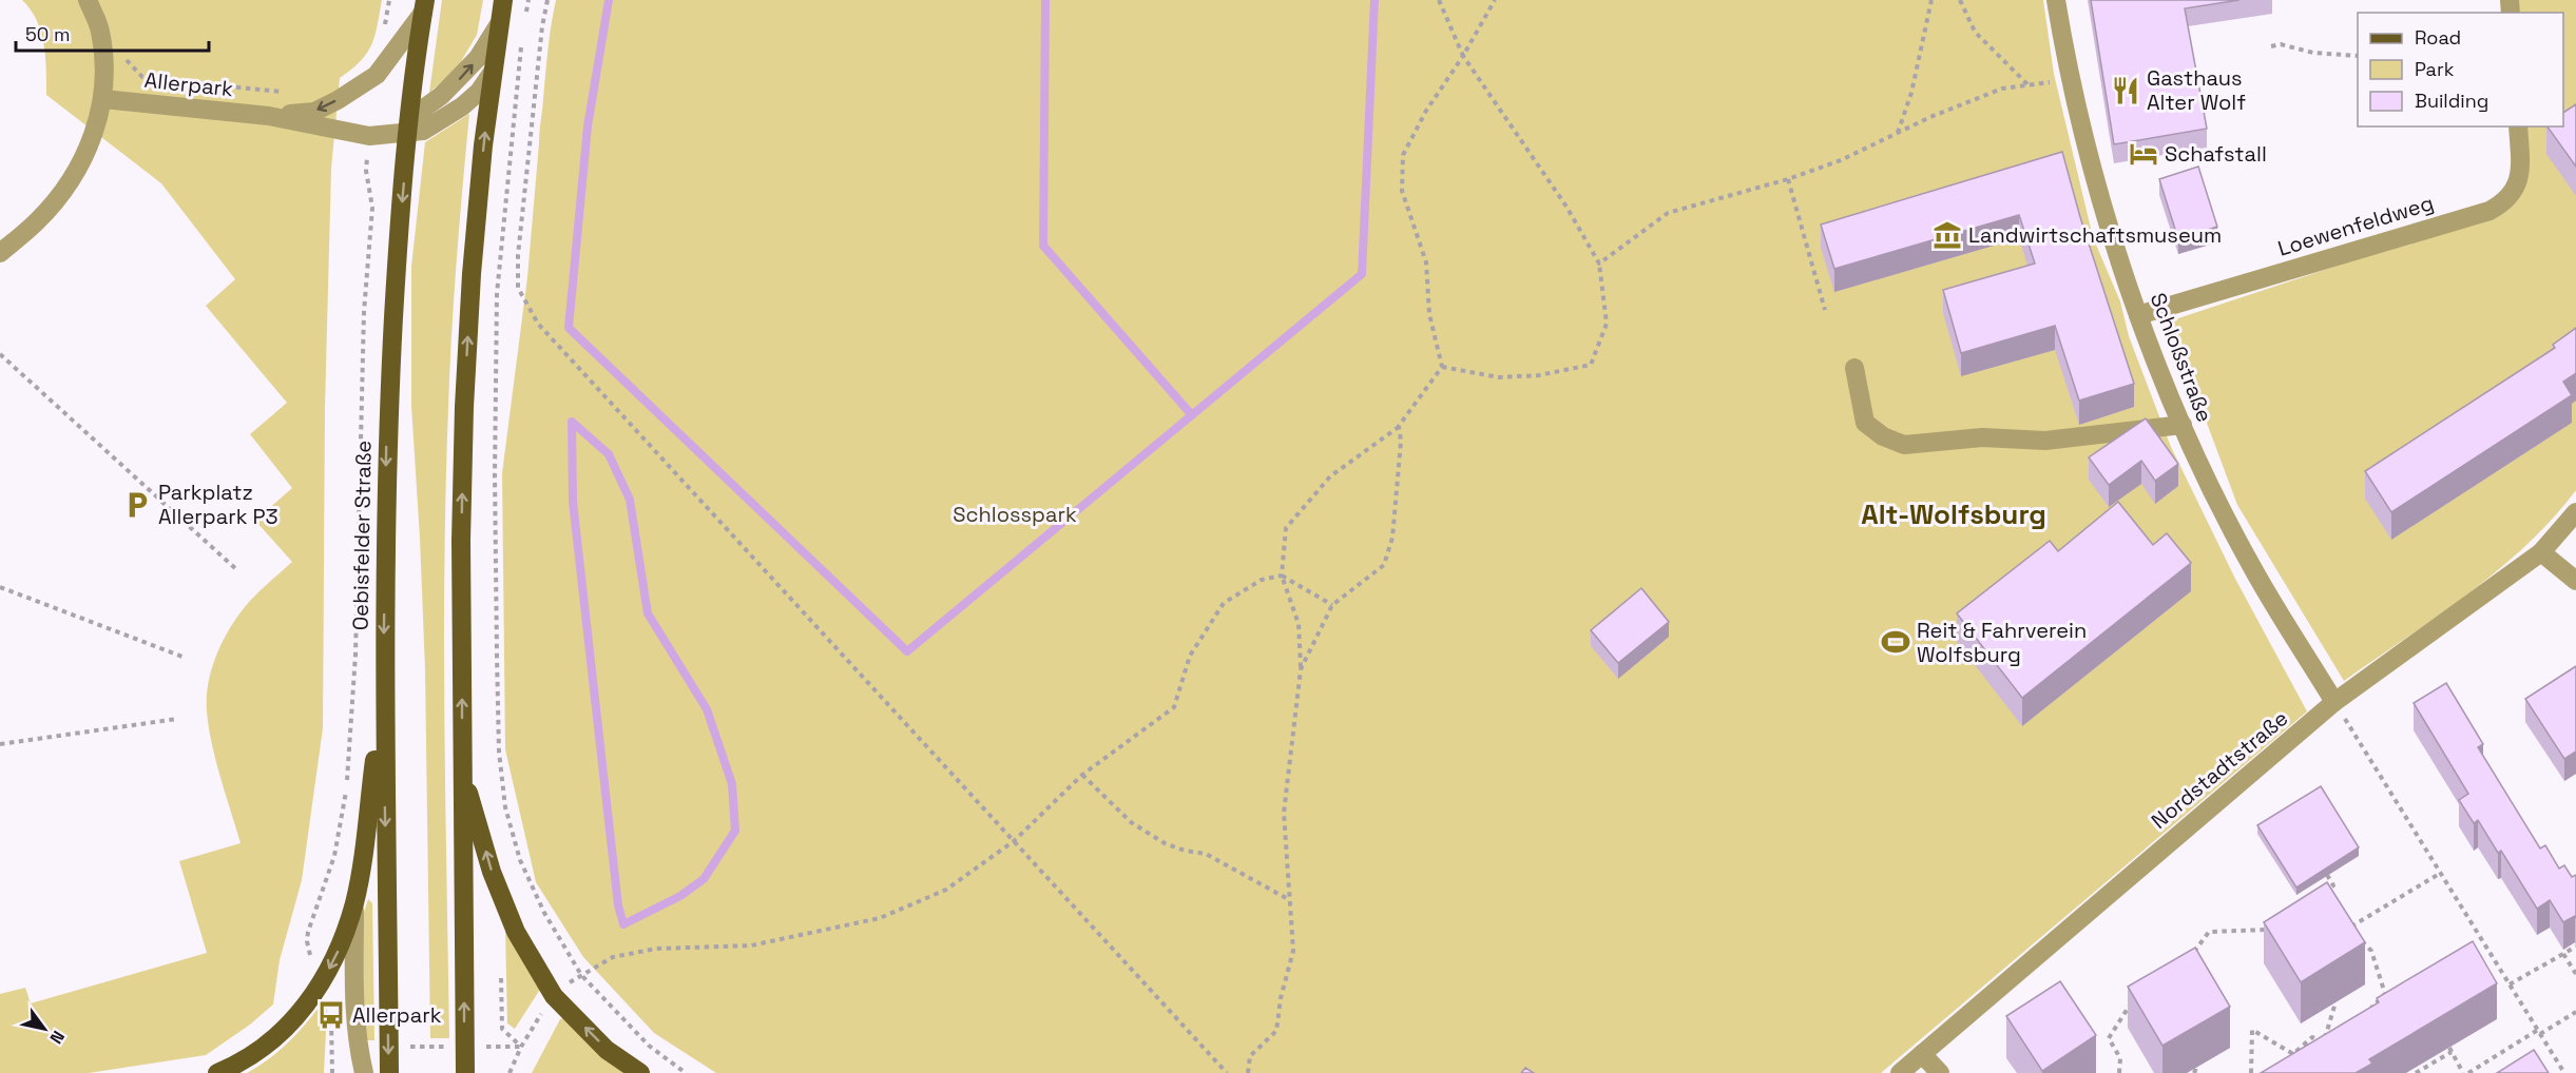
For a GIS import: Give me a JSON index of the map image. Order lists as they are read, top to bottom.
{
  "streets": {
    "main road": ["Oebisfelder Straße"],
    "street": [
      "Allerpark",
      "Loewenfeldweg",
      "Schloßstraße",
      "Nordstadtstraße"
    ]
  },
  "crossings": [
    ["Allerpark", "Oebisfelder Straße"],
    ["Loewenfeldweg", "Schloßstraße"],
    ["Schloßstraße", "Nordstadtstraße"]
  ],
  "districts": ["Alt-Wolfsburg"],
  "parks": ["Schlosspark"],
  "places": {
    "restaurant": ["Gasthaus Alter Wolf"],
    "hotel": ["Schafstall"],
    "museum": ["Landwirtschaftsmuseum"],
    "parking": ["Parkplatz Allerpark P3"],
    "sports": ["Reit & Fahrverein Wolfsburg"],
    "bus stop": ["Allerpark"]
  },
  "legend": ["Road", "Park", "Building"],
  "scale_bar": "50 m",
  "north": "bottom right"
}
